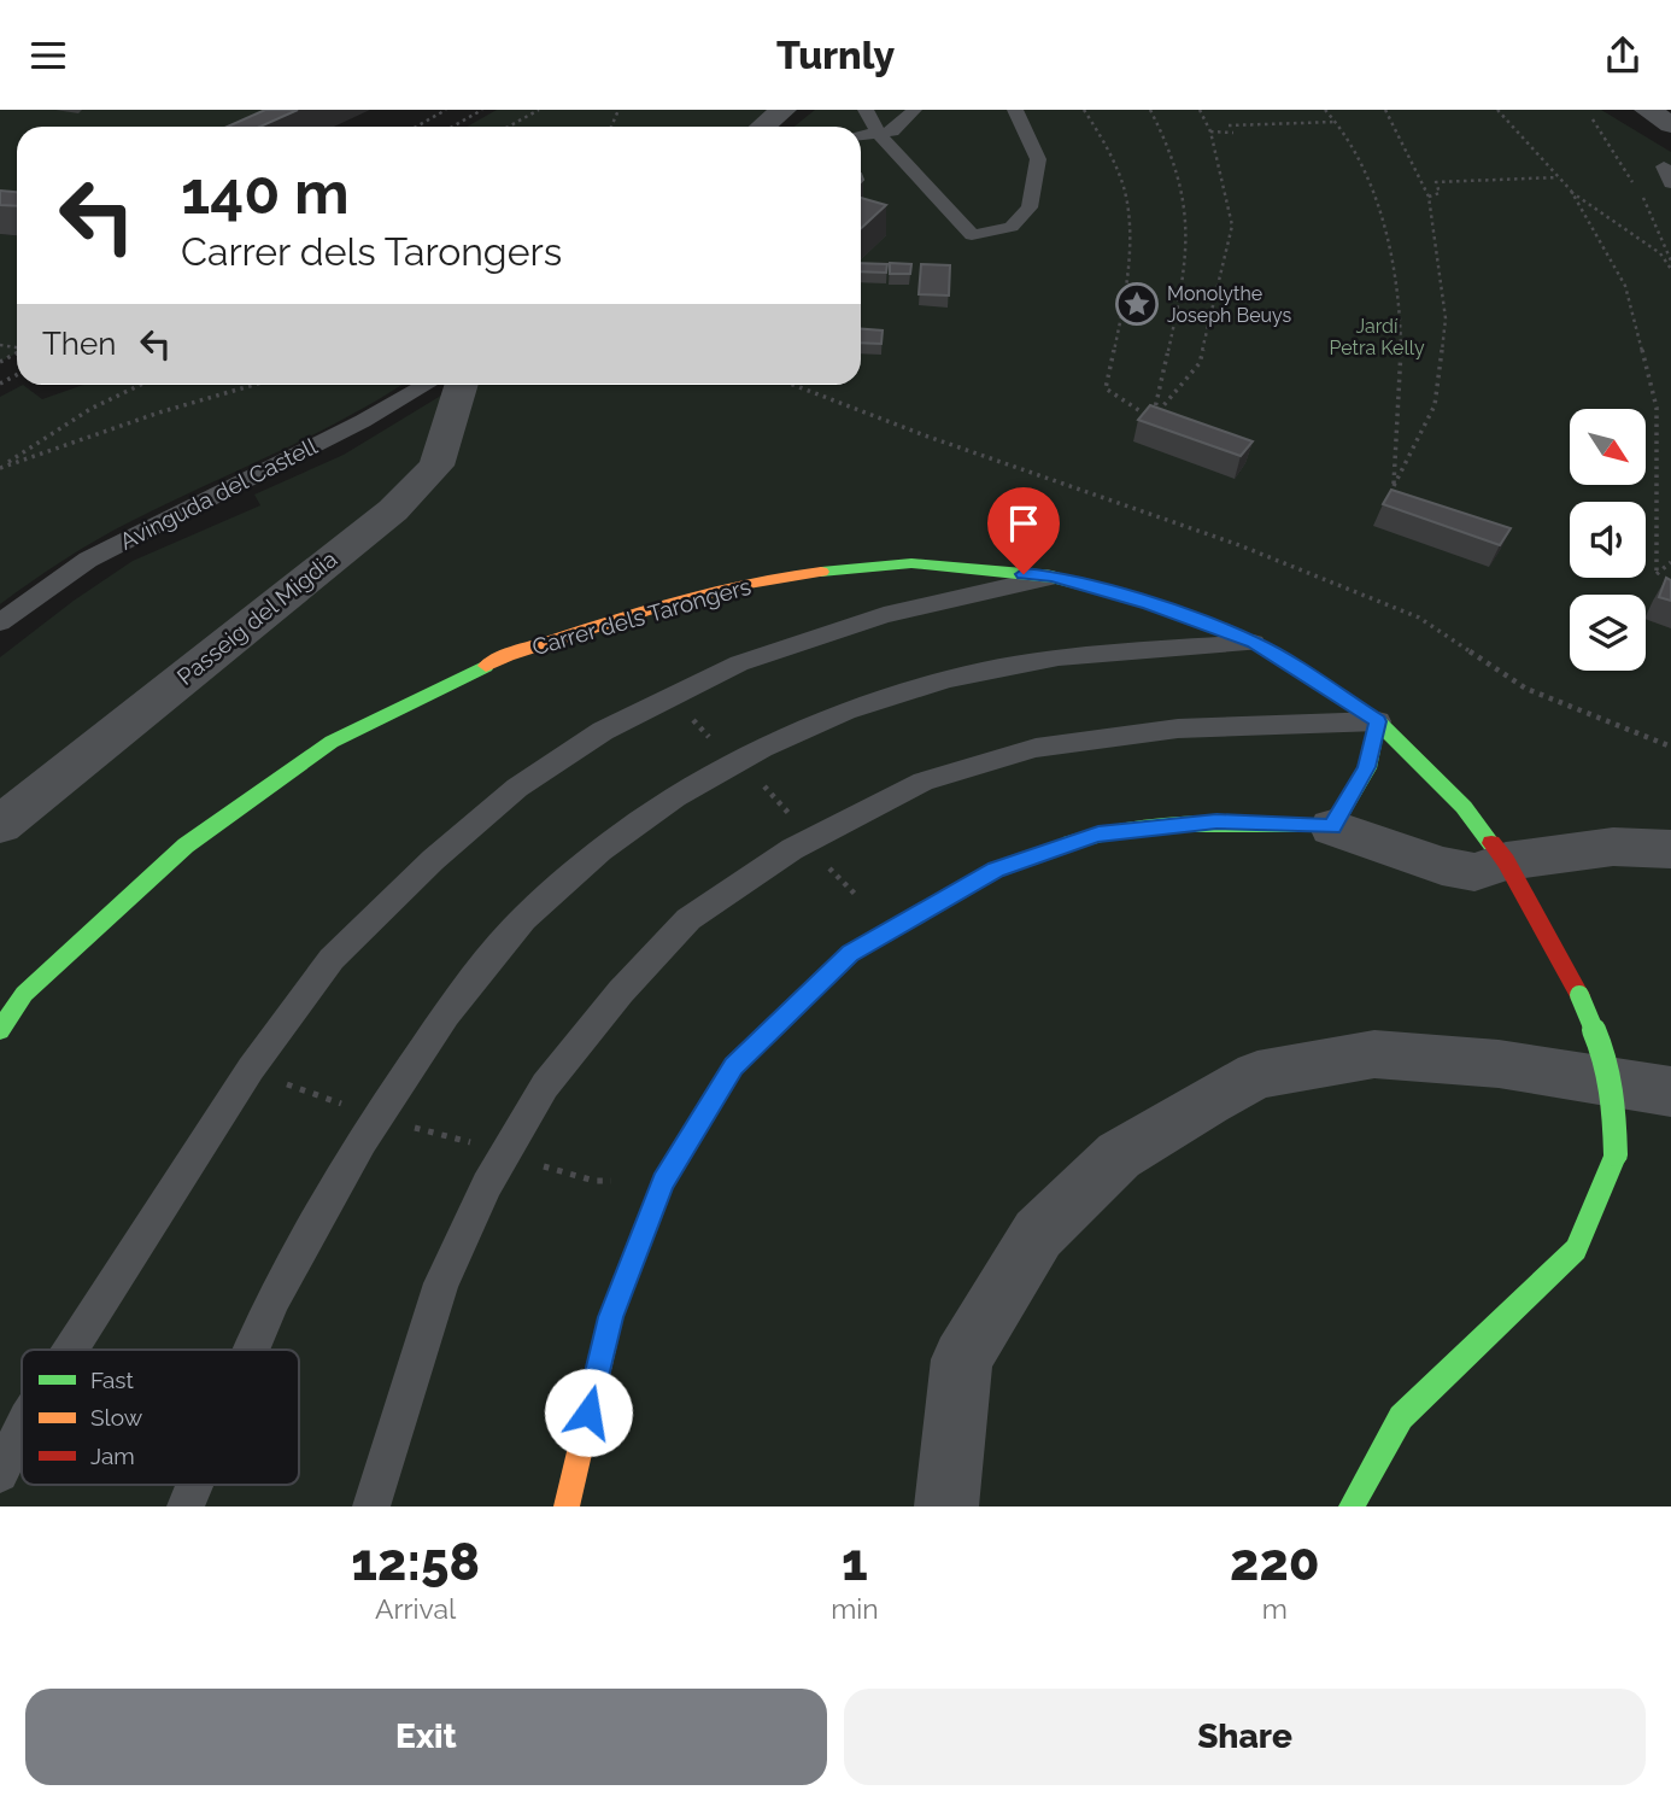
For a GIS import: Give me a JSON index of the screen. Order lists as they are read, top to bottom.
{
  "streets": {
    "street": ["Carrer dels Tarongers", "Passeig del Migdia"],
    "lane": ["Avinguda del Castell"]
  },
  "parks": ["Jardí Petra Kelly"],
  "places": {
    "place": ["Monolythe Joseph Beuys"]
  },
  "legend": ["Fast", "Slow", "Jam"],
  "north": "bottom right",
  "page": {
    "header": "Turnly",
    "turn": ["140 m", "Carrer dels Tarongers"],
    "then": "Then",
    "eta": [
      "12:58",
      "Arrival",
      "1",
      "min",
      "220",
      "m"
    ],
    "buttons": ["Exit", "Share"]
  }
}
